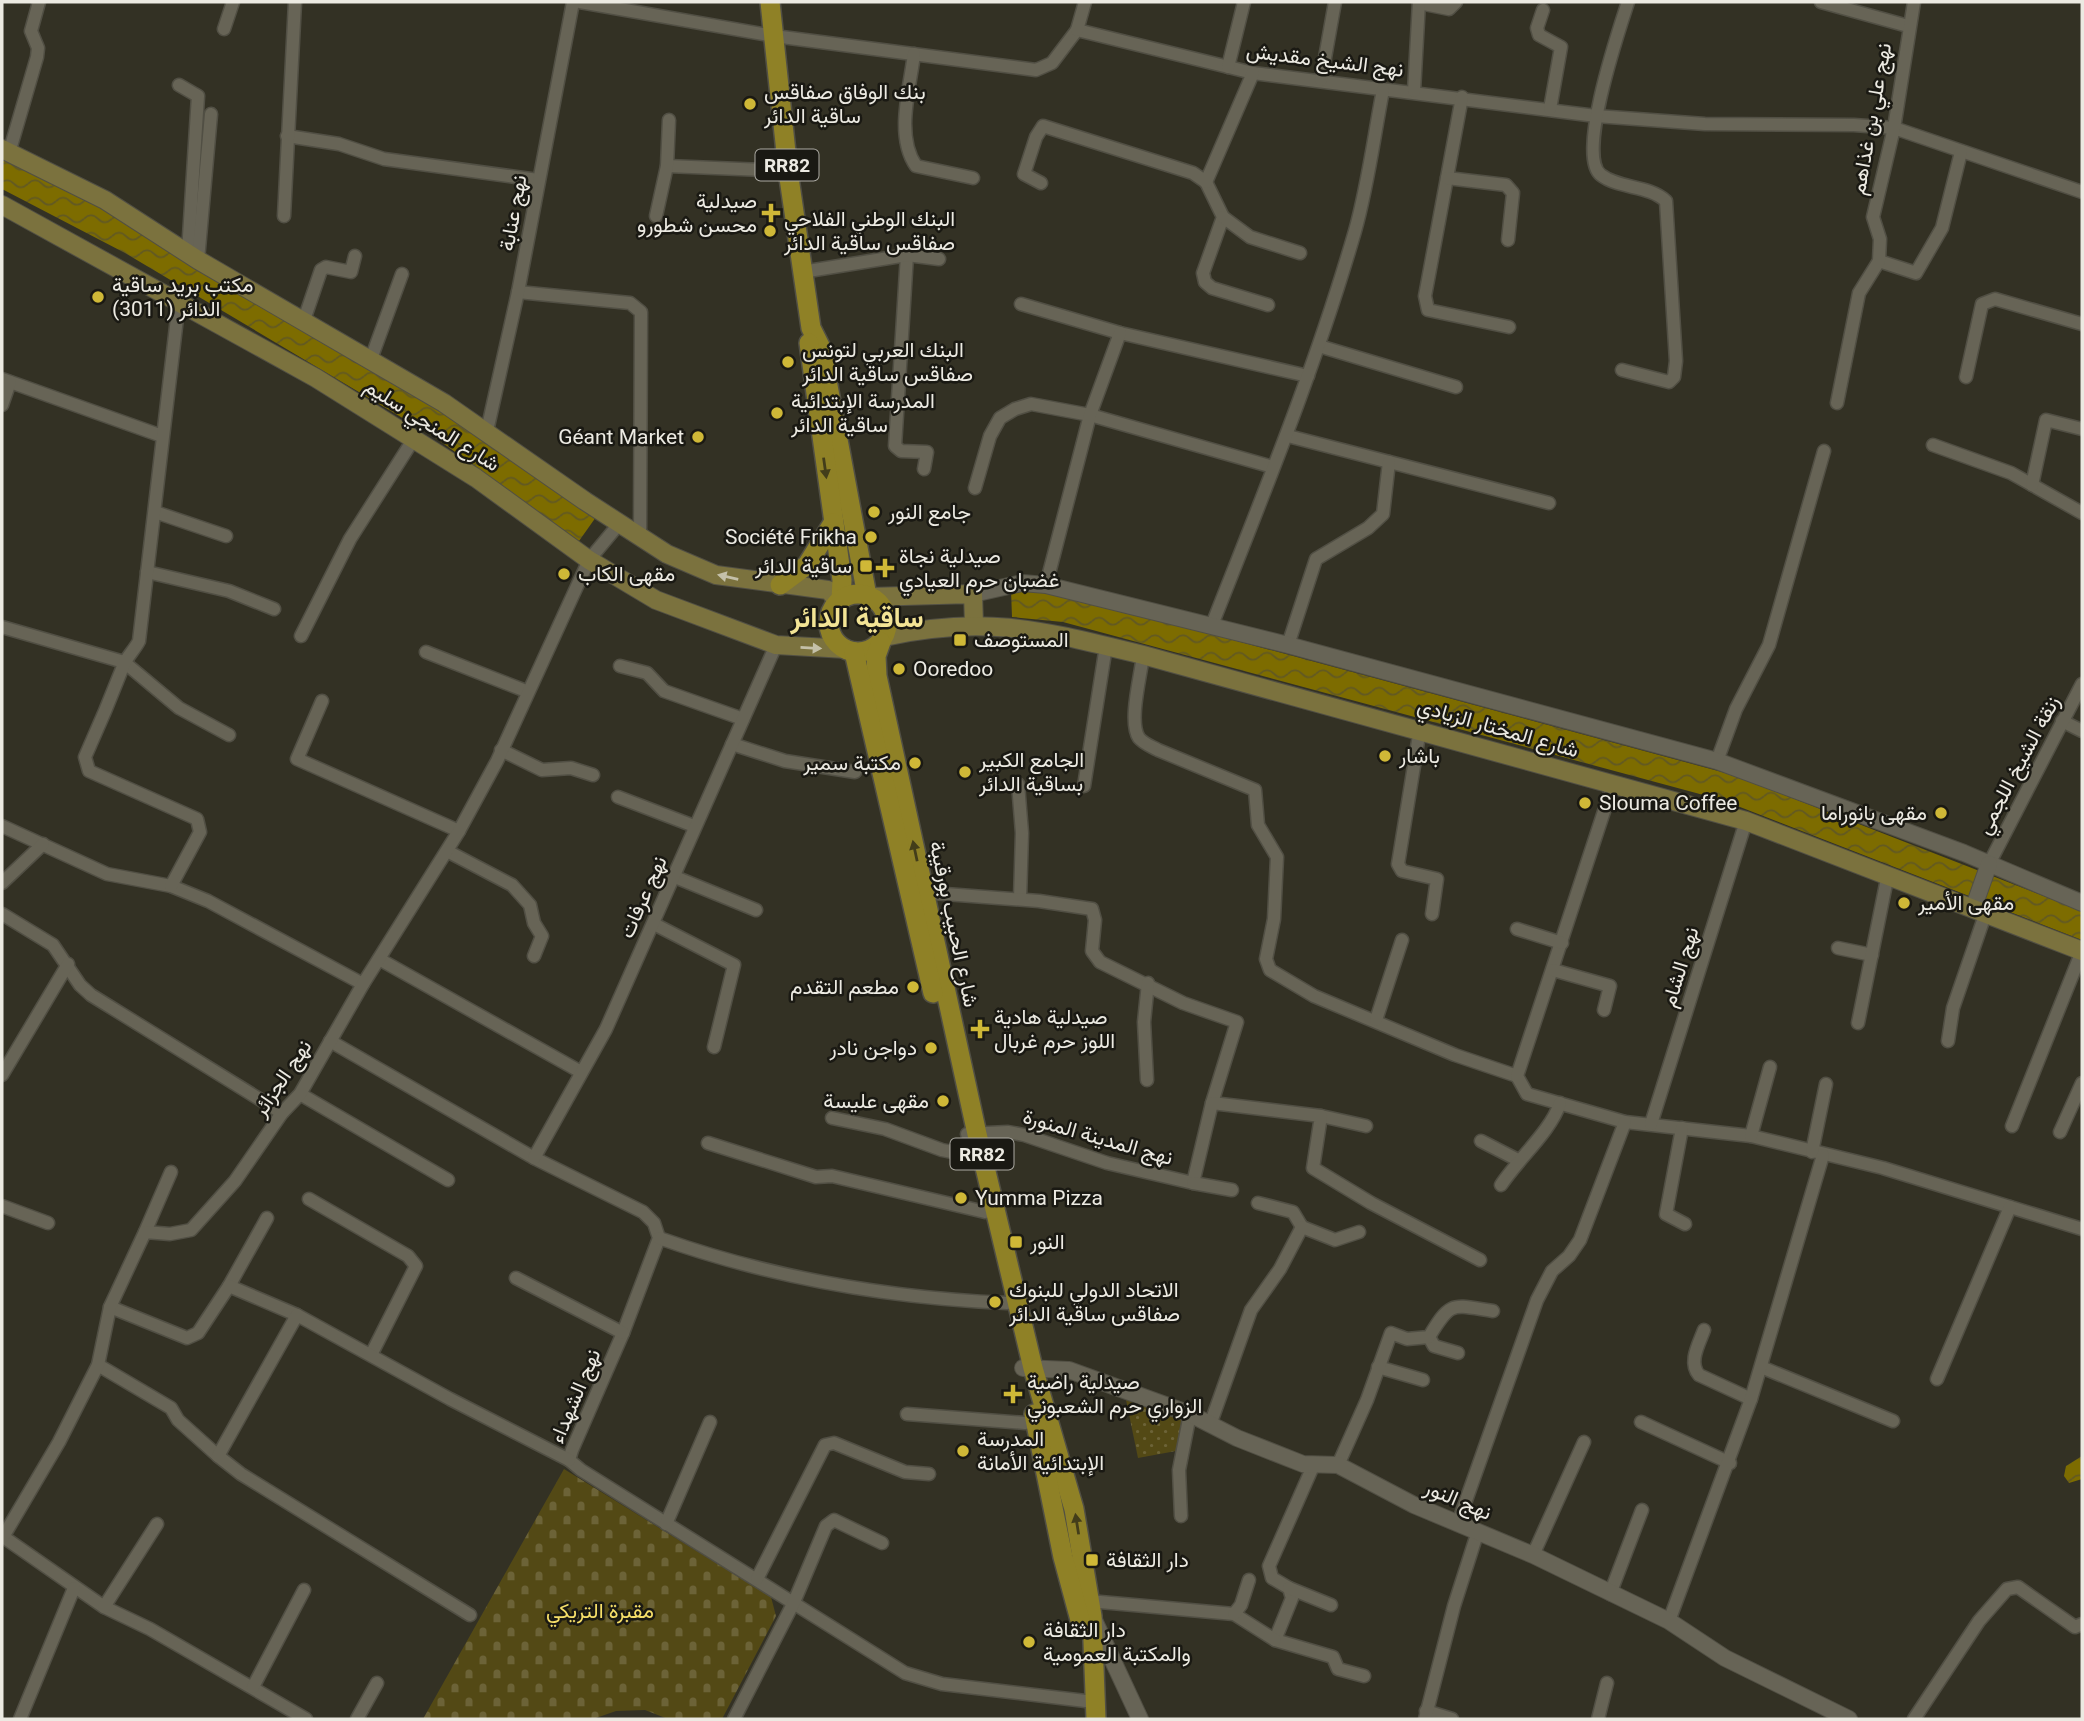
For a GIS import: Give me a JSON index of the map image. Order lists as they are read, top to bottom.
{
  "streets": {
    "main road": [
      "RR82",
      "شارع المنجي سليم",
      "شارع المختار الزيادي",
      "شارع الحبيب بورقيبة"
    ],
    "street": [
      "نهج الشيخ مقديش",
      "نهج علي بن غذاهم",
      "نهج عنابة",
      "زنقة الشيخ اللجمي",
      "نهج عرفات",
      "نهج الشام",
      "نهج الجزائر",
      "نهج المدينة المنورة",
      "نهج الشهداء",
      "نهج النور"
    ]
  },
  "crossings": [
    ["نهج الشيخ مقديش", "نهج علي بن غذاهم"],
    ["شارع المنجي سليم", "شارع المختار الزيادي"],
    ["شارع المنجي سليم", "نهج عرفات"],
    ["شارع المنجي سليم", "شارع الحبيب بورقيبة"],
    ["شارع المنجي سليم", "نهج الجزائر"],
    ["شارع المختار الزيادي", "شارع الحبيب بورقيبة"],
    ["شارع المختار الزيادي", "نهج الشام"],
    ["شارع الحبيب بورقيبة", "نهج المدينة المنورة"],
    ["شارع الحبيب بورقيبة", "نهج الشهداء"],
    ["شارع الحبيب بورقيبة", "نهج النور"]
  ],
  "districts": ["ساقية الدائر"],
  "parks": ["مقبرة التريكي"],
  "places": {
    "other": [
      "بنك الوفاق صفاقس ساقية الدائر",
      "البنك الوطني الفلاحي صفاقس ساقية الدائر",
      "مكتب بريد ساقية الدائر (3011)",
      "البنك العربي لتونس صفاقس ساقية الدائر",
      "المدرسة الإبتدائية ساقية الدائر",
      "Géant Market",
      "جامع النور",
      "Société Frikha",
      "مقهى الكاب",
      "Ooredoo",
      "باشار",
      "مكتبة سمير",
      "الجامع الكبير بساقية الدائر",
      "Slouma Coffee",
      "مقهى بانوراما",
      "مقهى الأمير",
      "مطعم التقدم",
      "دواجن نادر",
      "مقهى عليسة",
      "Yumma Pizza",
      "الاتحاد الدولي للبنوك صفاقس ساقية الدائر",
      "المدرسة الإبتدائية الأمانة",
      "دار الثقافة والمكتبة العمومية"
    ],
    "health": [
      "صيدلية محسن شطورو",
      "صيدلية نجاة غضبان حرم العيادي",
      "صيدلية هادية اللوز حرم غربال",
      "صيدلية راضية الزواري حرم الشعبوني"
    ],
    "transit": [
      "ساقية الدائر",
      "المستوصف",
      "النور",
      "دار الثقافة"
    ]
  }
}
